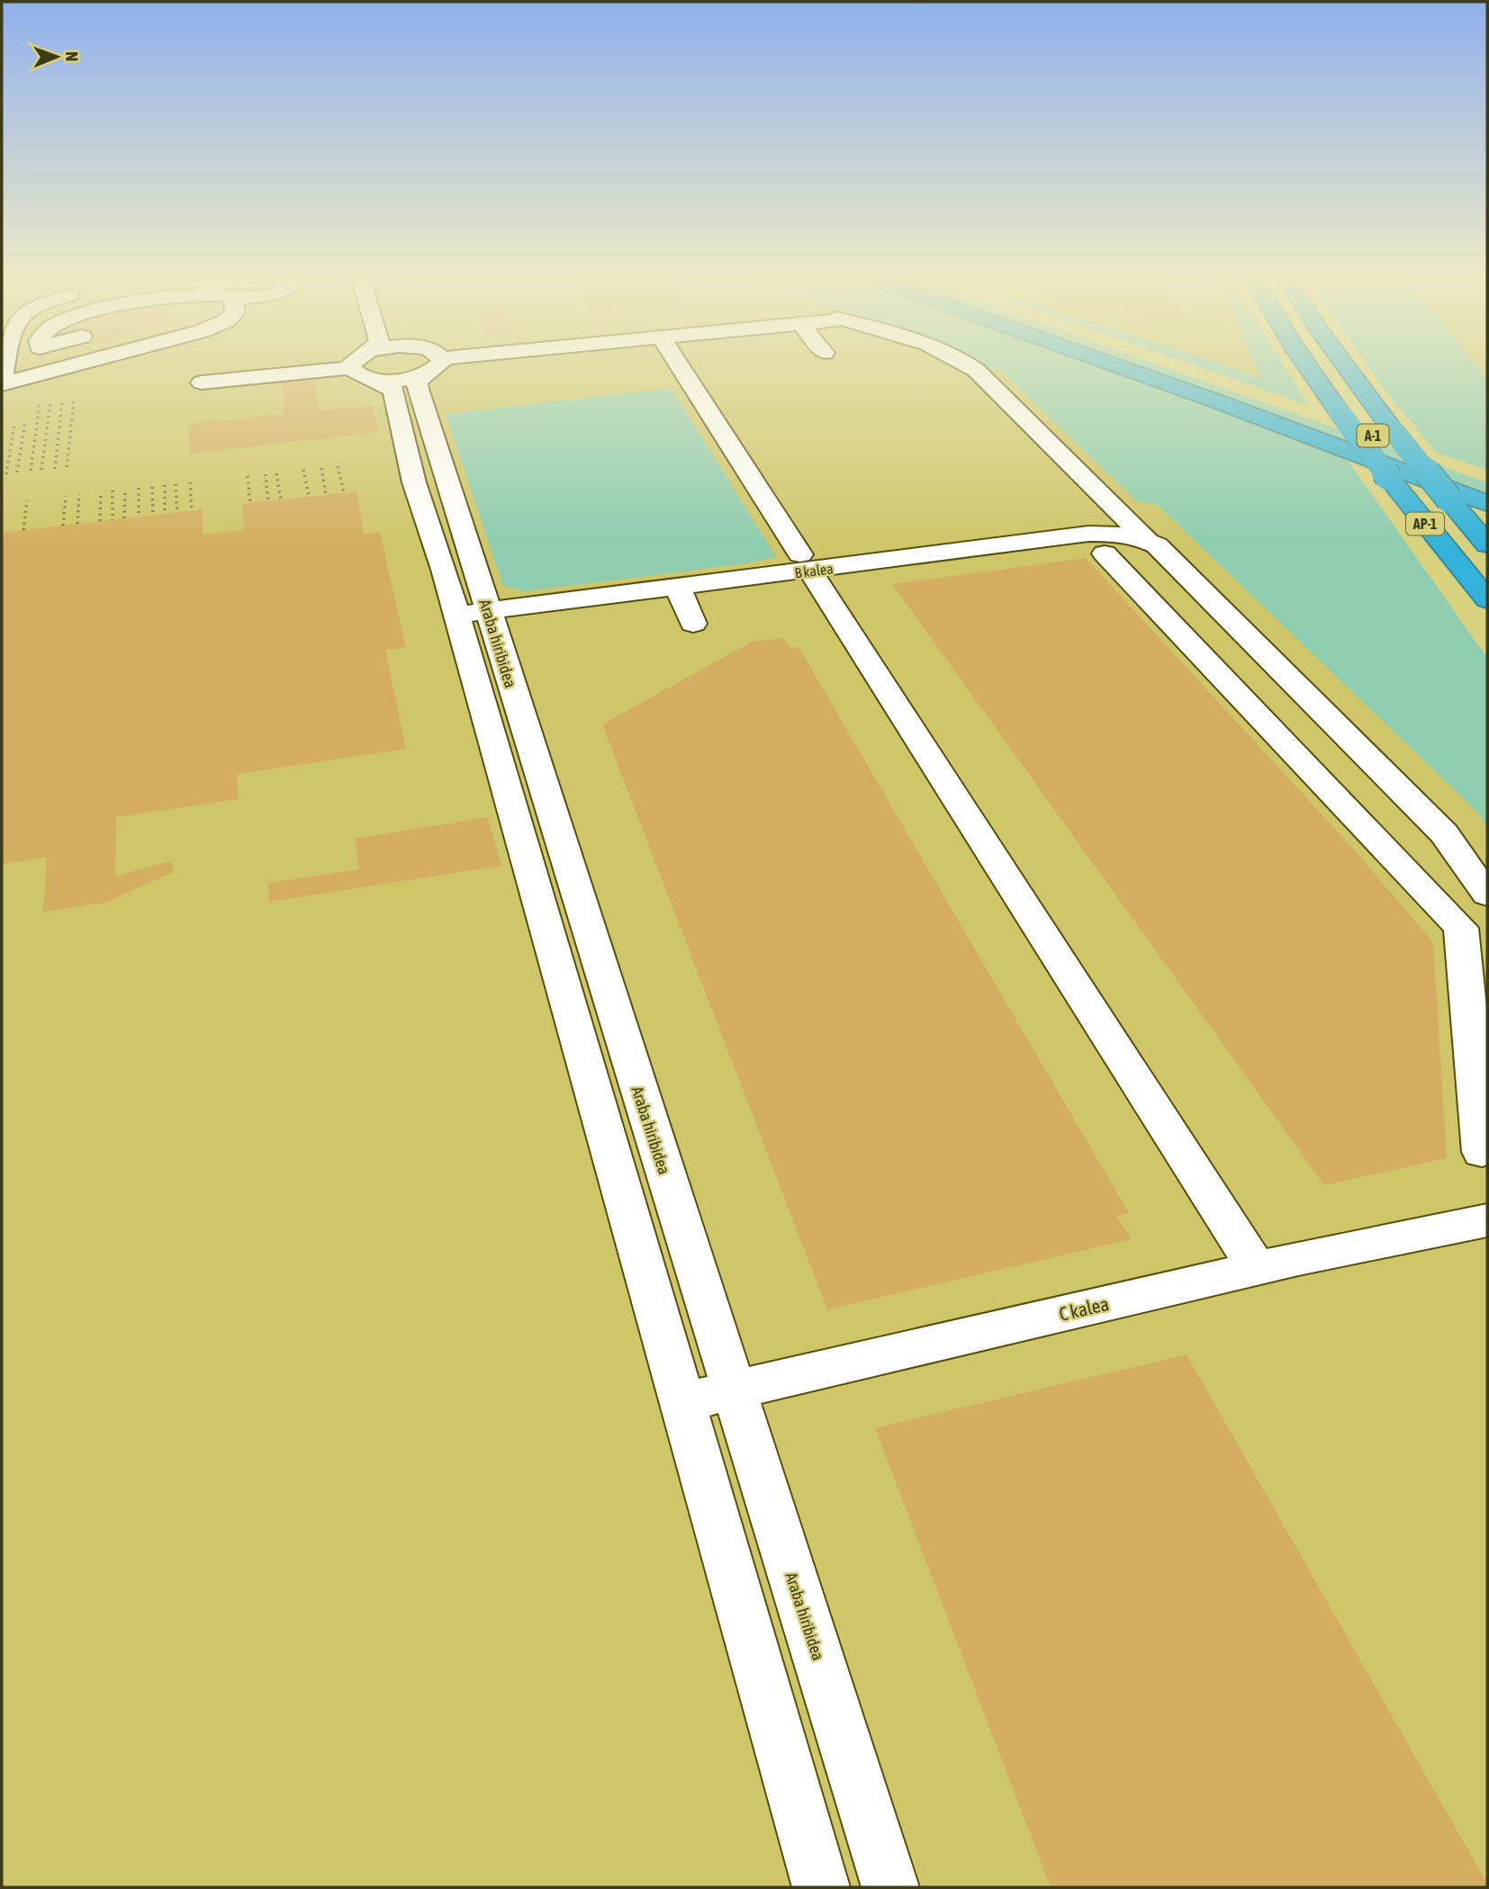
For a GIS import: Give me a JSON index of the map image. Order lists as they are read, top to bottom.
{
  "streets": {
    "highway": ["A-1", "AP-1"],
    "street": ["B kalea", "Araba hiribidea", "C kalea"]
  },
  "crossings": [
    ["A-1", "AP-1"],
    ["B kalea", "Araba hiribidea"],
    ["Araba hiribidea", "C kalea"]
  ],
  "north": "right"
}
